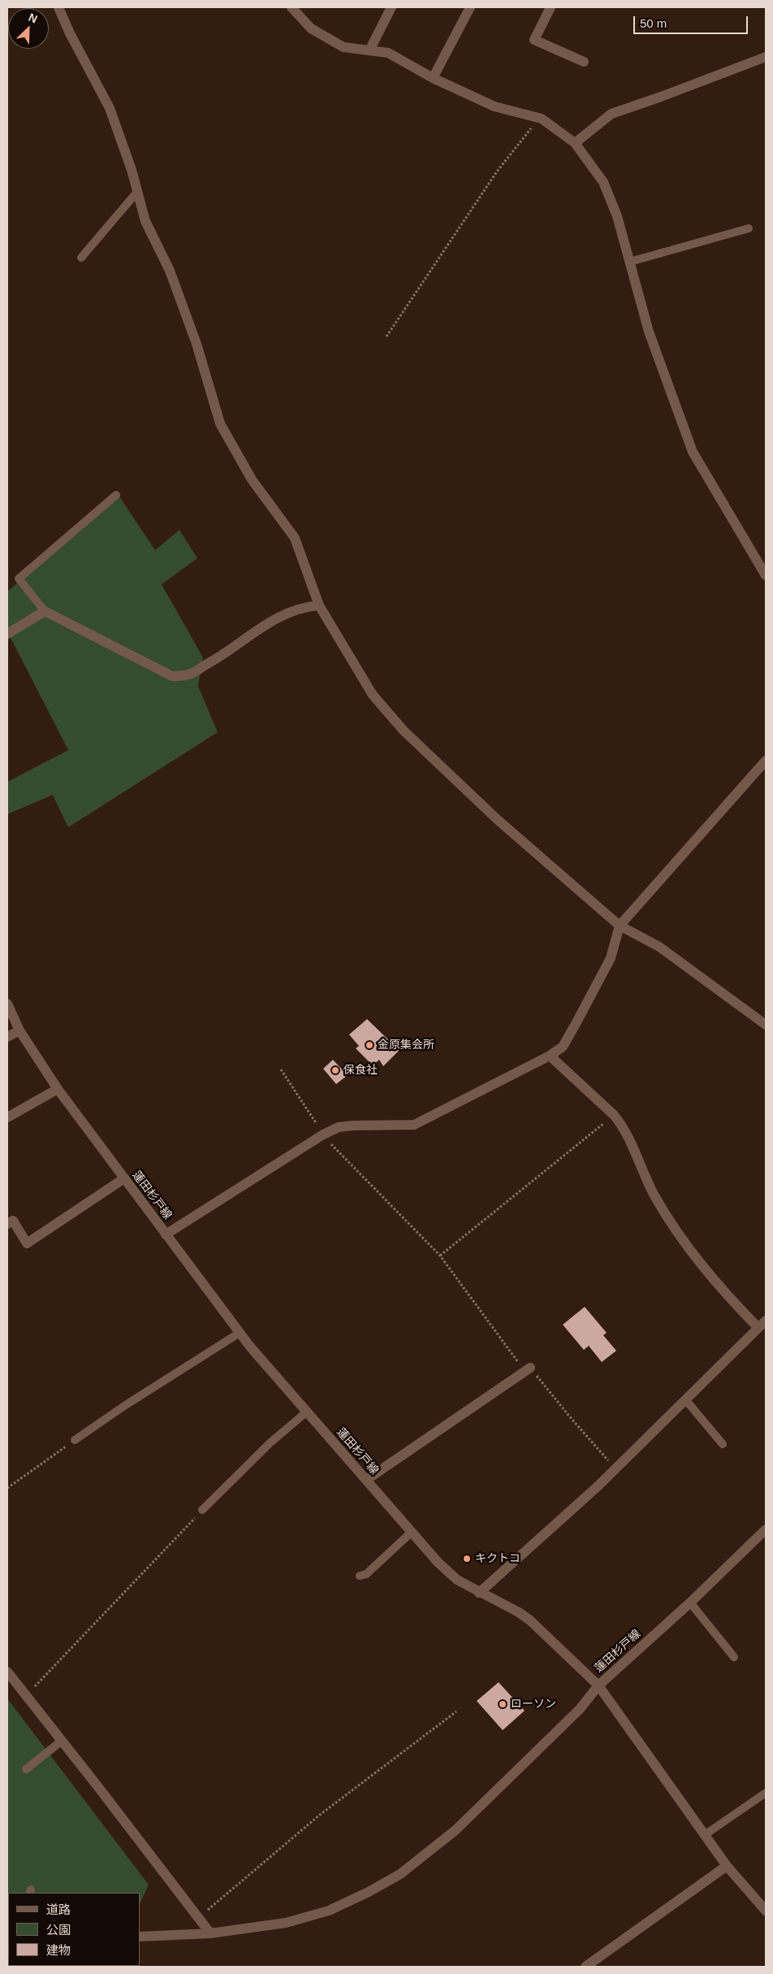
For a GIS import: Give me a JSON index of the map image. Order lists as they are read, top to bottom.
{
  "streets": {
    "street": ["蓮田杉戸線"]
  },
  "places": [
    "金原集会所",
    "保食社",
    "キクトコ",
    "ローソン"
  ],
  "legend": ["道路", "公園", "建物"],
  "scale_bar": "50 m",
  "north": "top right"
}
